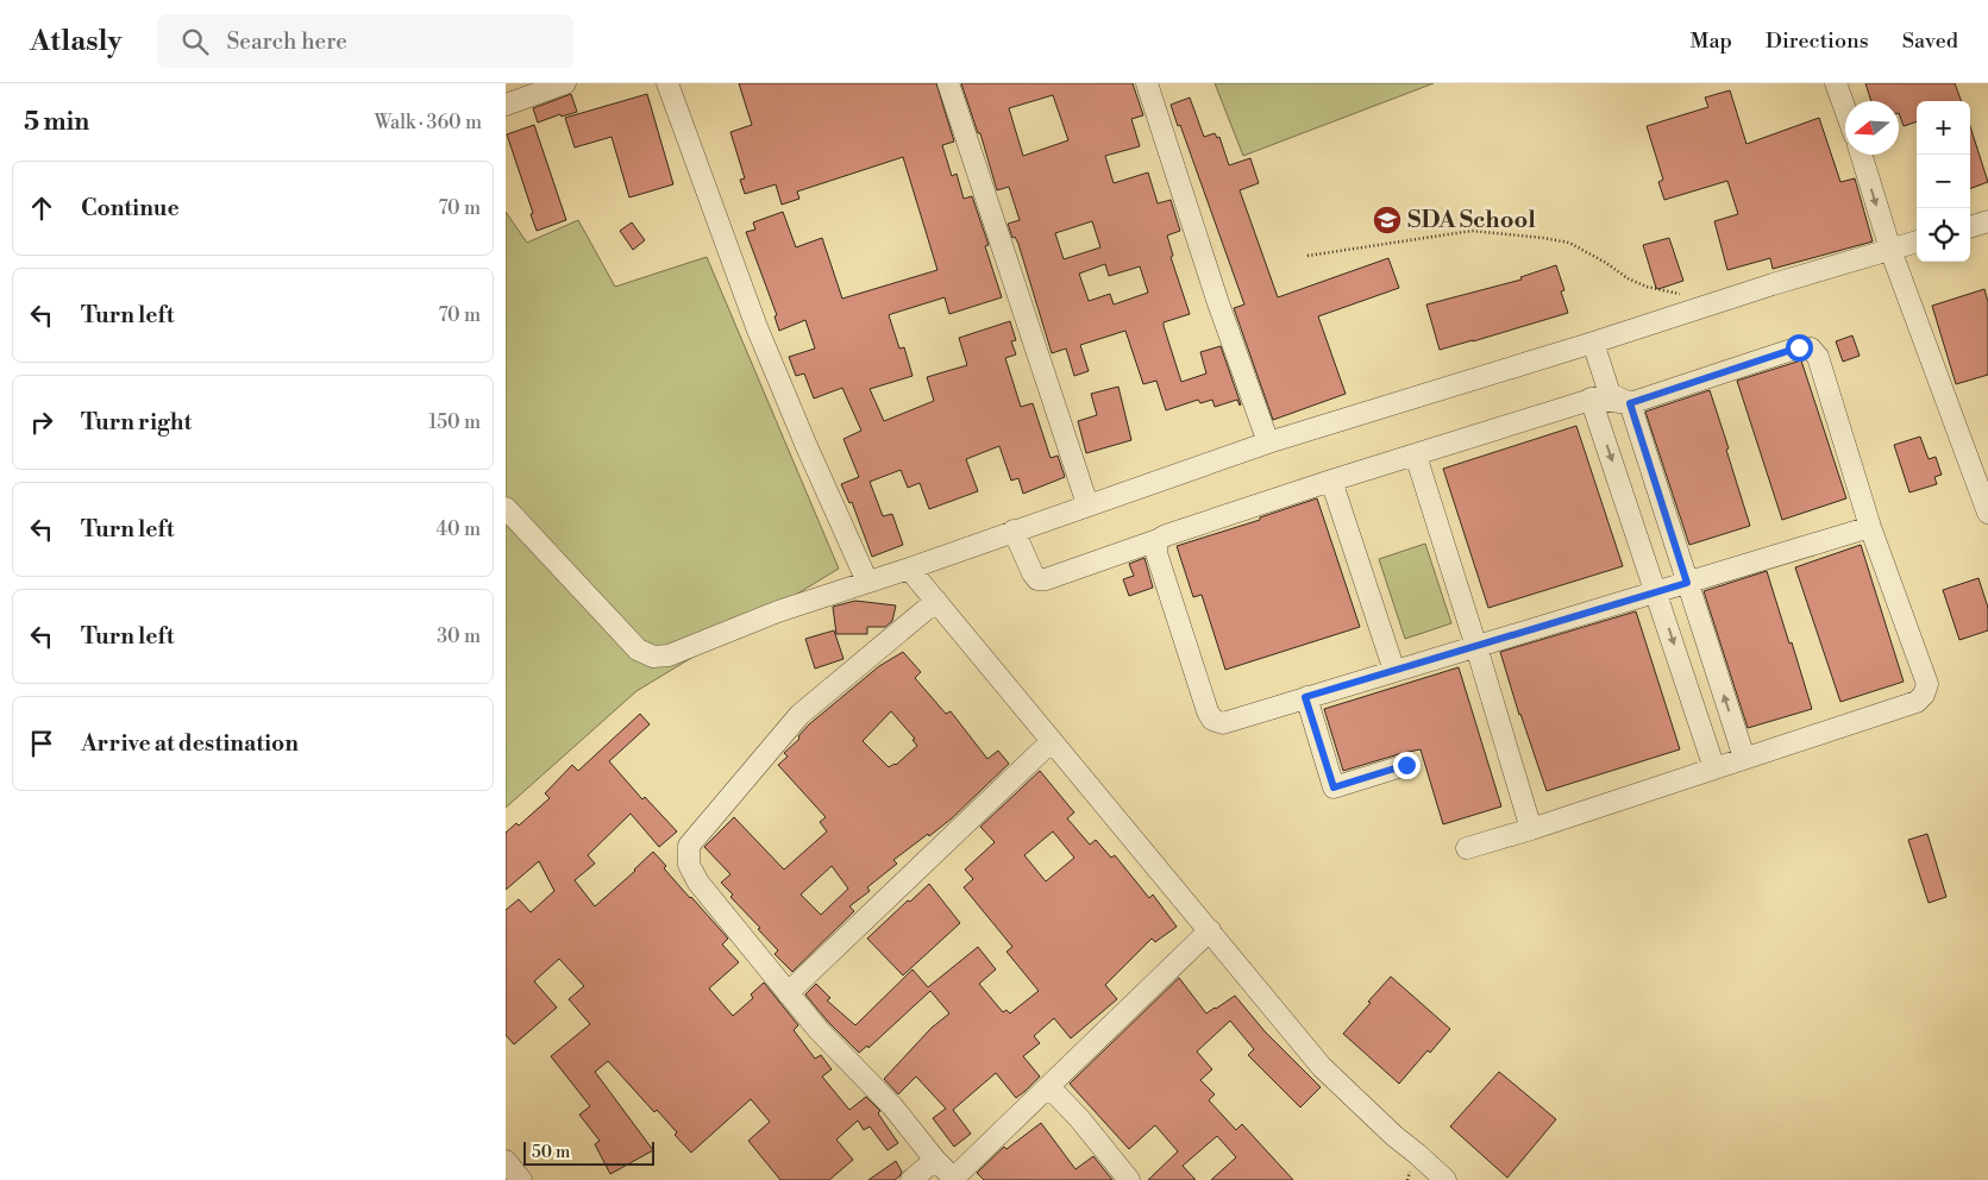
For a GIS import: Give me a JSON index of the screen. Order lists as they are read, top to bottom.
{
  "places": {
    "school or university": ["SDA School"]
  },
  "scale_bar": "50 m",
  "north": "left",
  "page": {
    "header": "Atlasly",
    "search": "Search here",
    "nav": ["Map", "Directions", "Saved"],
    "heading": ["5 min", "Walk · 360 m"],
    "map_buttons": ["+", "−"],
    "list": [
      ["Continue", "70 m"],
      ["Turn left", "70 m"],
      ["Turn right", "150 m"],
      ["Turn left", "40 m"],
      ["Turn left", "30 m"],
      "Arrive at destination"
    ],
    "scale": "50 m"
  }
}
